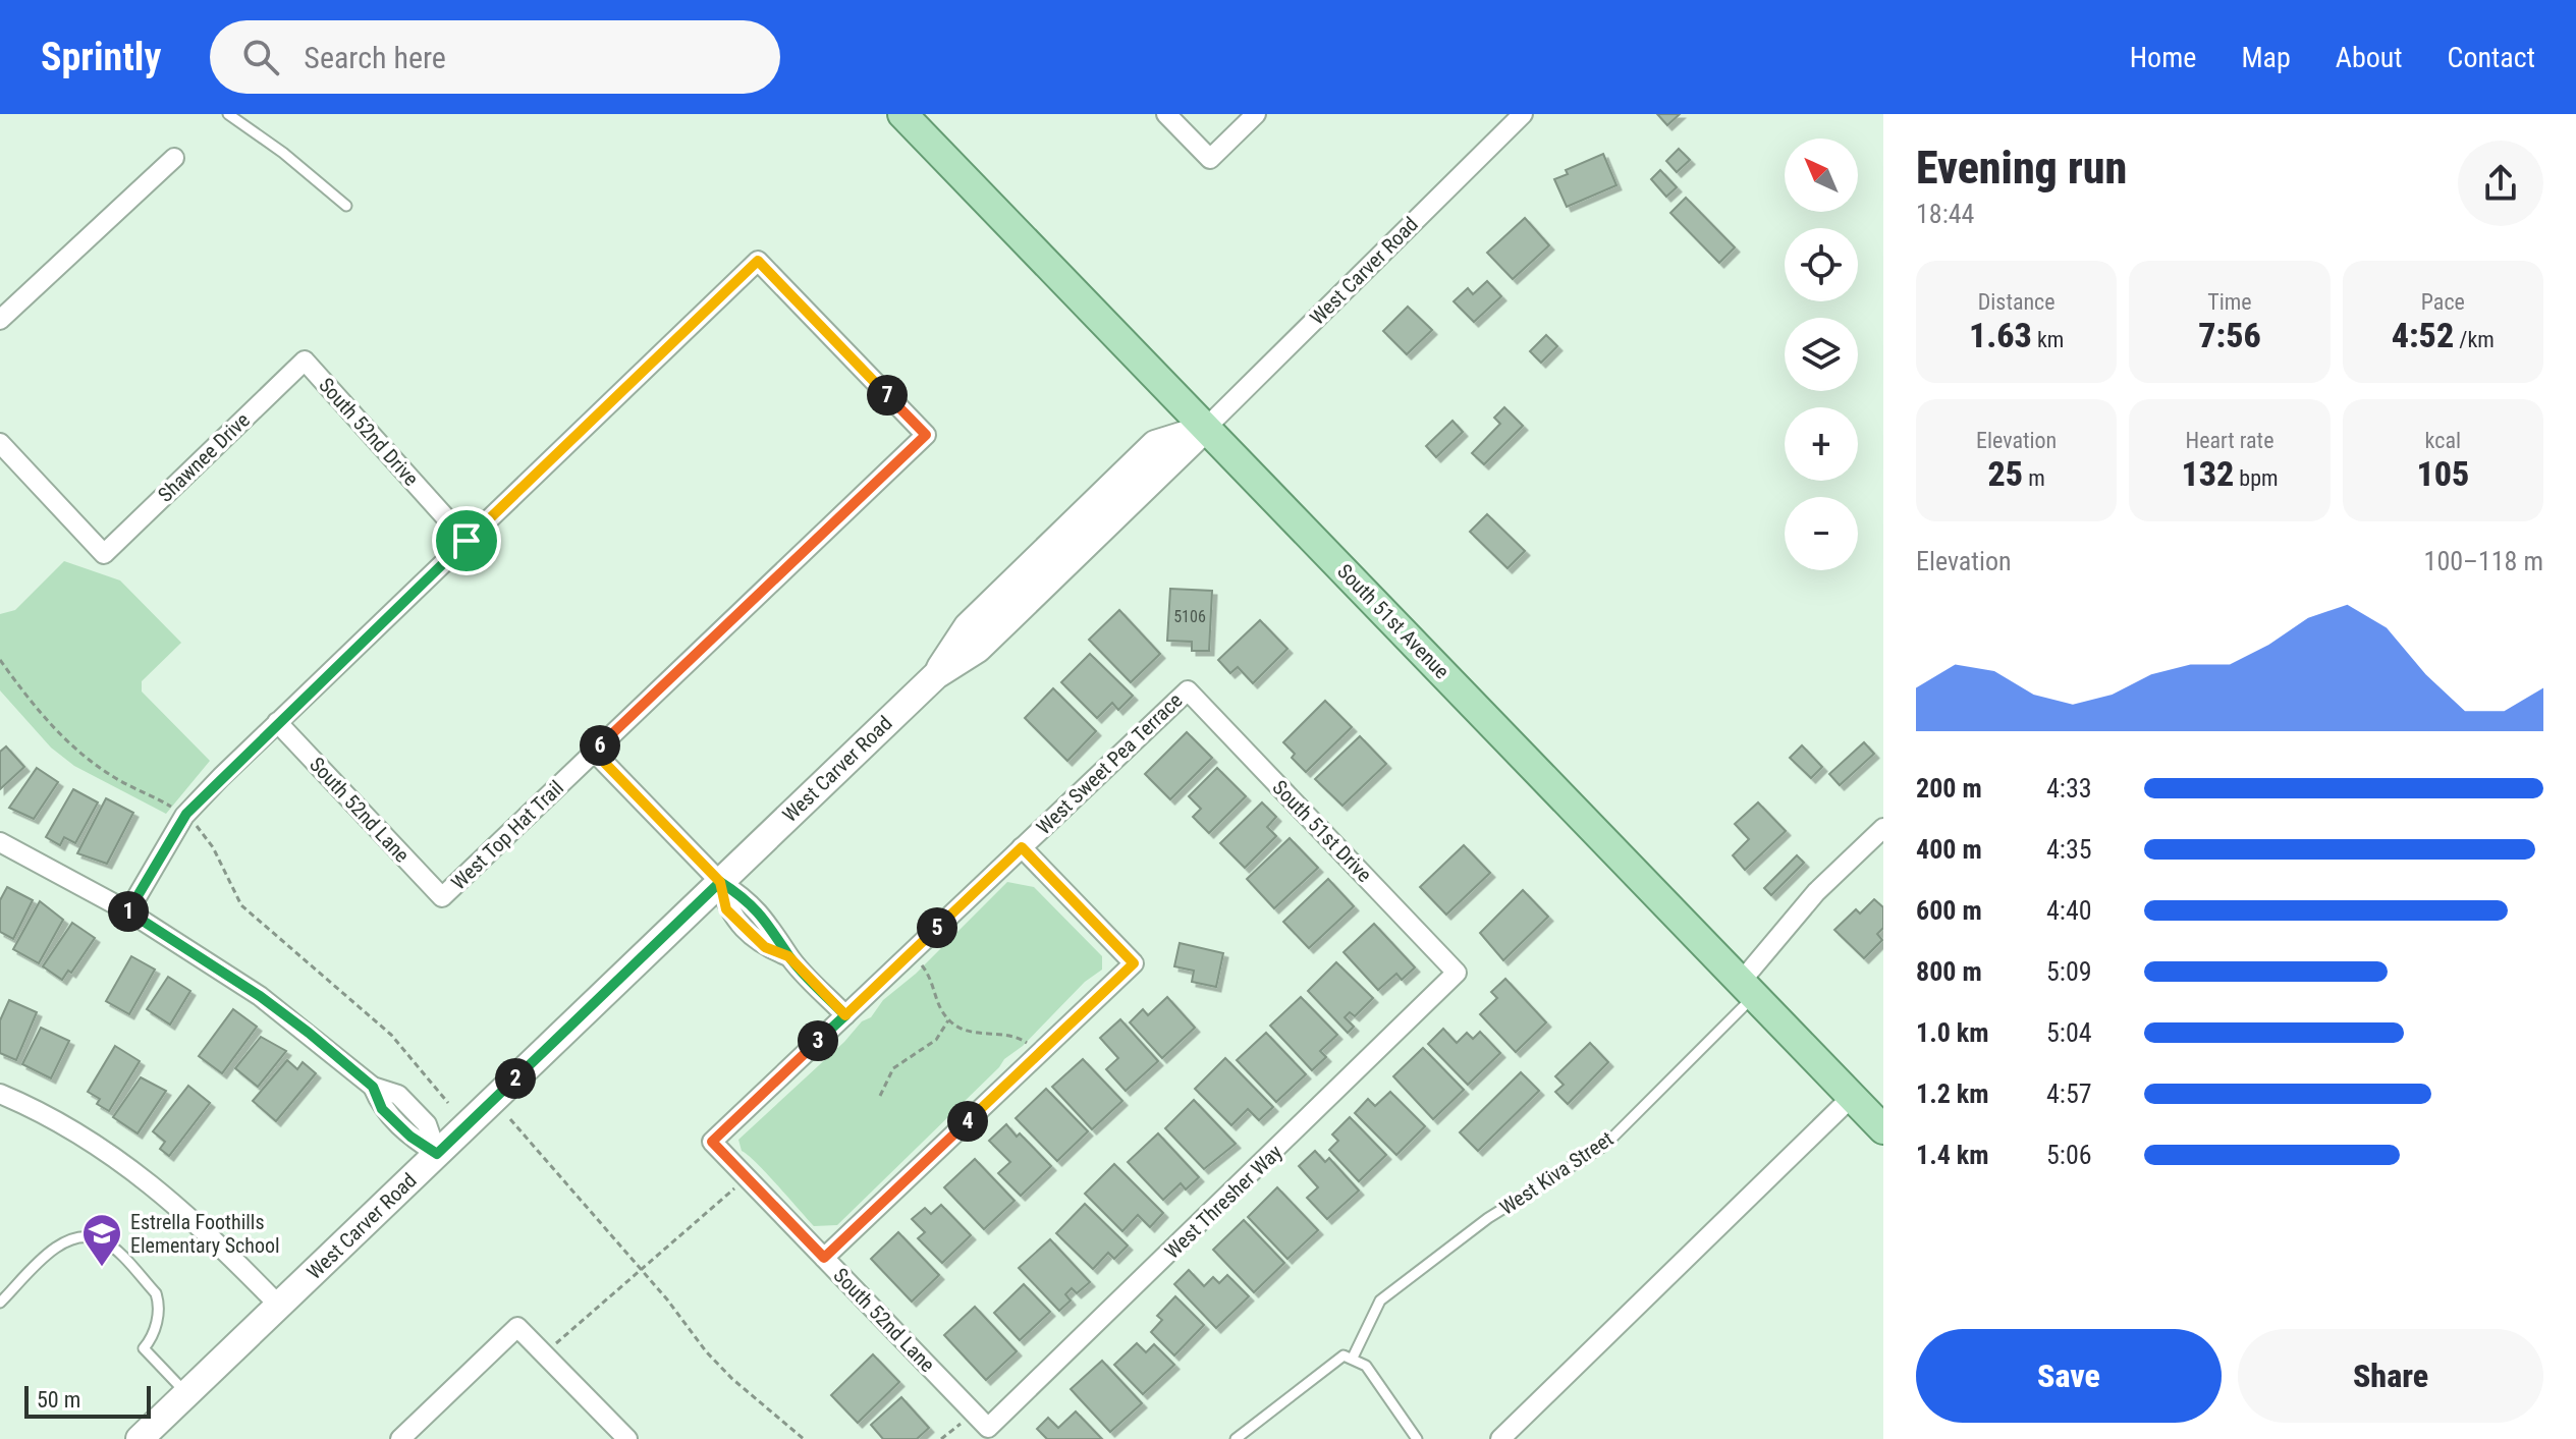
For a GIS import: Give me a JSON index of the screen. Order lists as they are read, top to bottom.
{
  "streets": {
    "main road": ["South 51st Avenue"],
    "street": [
      "West Carver Road",
      "South 52nd Drive",
      "Shawnee Drive",
      "West Sweet Pea Terrace",
      "South 52nd Lane",
      "South 51st Drive",
      "West Top Hat Trail",
      "West Kiva Street",
      "West Thresher Way"
    ]
  },
  "crossings": [
    ["West Carver Road", "South 51st Avenue"],
    ["South 52nd Drive", "Shawnee Drive"],
    ["South 52nd Drive", "West Top Hat Trail"],
    ["South 51st Avenue", "West Kiva Street"],
    ["West Sweet Pea Terrace", "South 52nd Lane"],
    ["West Sweet Pea Terrace", "South 51st Drive"],
    ["South 52nd Lane", "West Top Hat Trail"],
    ["South 52nd Lane", "West Thresher Way"],
    ["South 51st Drive", "West Thresher Way"]
  ],
  "places": {
    "school or university": ["Estrella Foothills Elementary School"]
  },
  "house_numbers": ["5106"],
  "scale_bar": "50 m",
  "north": "top left",
  "page": {
    "header": "Sprintly",
    "search": "Search here",
    "nav": [
      "Home",
      "Map",
      "About",
      "Contact"
    ],
    "heading": ["Evening run", "18:44"],
    "map_buttons": ["+", "−"],
    "stats": [
      ["Distance", "1.63 km"],
      ["Time", "7:56"],
      ["Pace", "4:52 /km"],
      ["Elevation", "25 m"],
      ["Heart rate", "132 bpm"],
      ["kcal", "105"]
    ],
    "pins": [
      "7",
      "6",
      "1",
      "5",
      "3",
      "2",
      "4"
    ],
    "chart": ["Elevation", "100–118 m"],
    "list": [
      {
        "name": "200 m",
        "note": "4:33"
      },
      {
        "name": "400 m",
        "note": "4:35"
      },
      {
        "name": "600 m",
        "note": "4:40"
      },
      {
        "name": "800 m",
        "note": "5:09"
      },
      {
        "name": "1.0 km",
        "note": "5:04"
      },
      {
        "name": "1.2 km",
        "note": "4:57"
      },
      {
        "name": "1.4 km",
        "note": "5:06"
      }
    ],
    "buttons": ["Save", "Share"],
    "scale": "50 m"
  }
}
